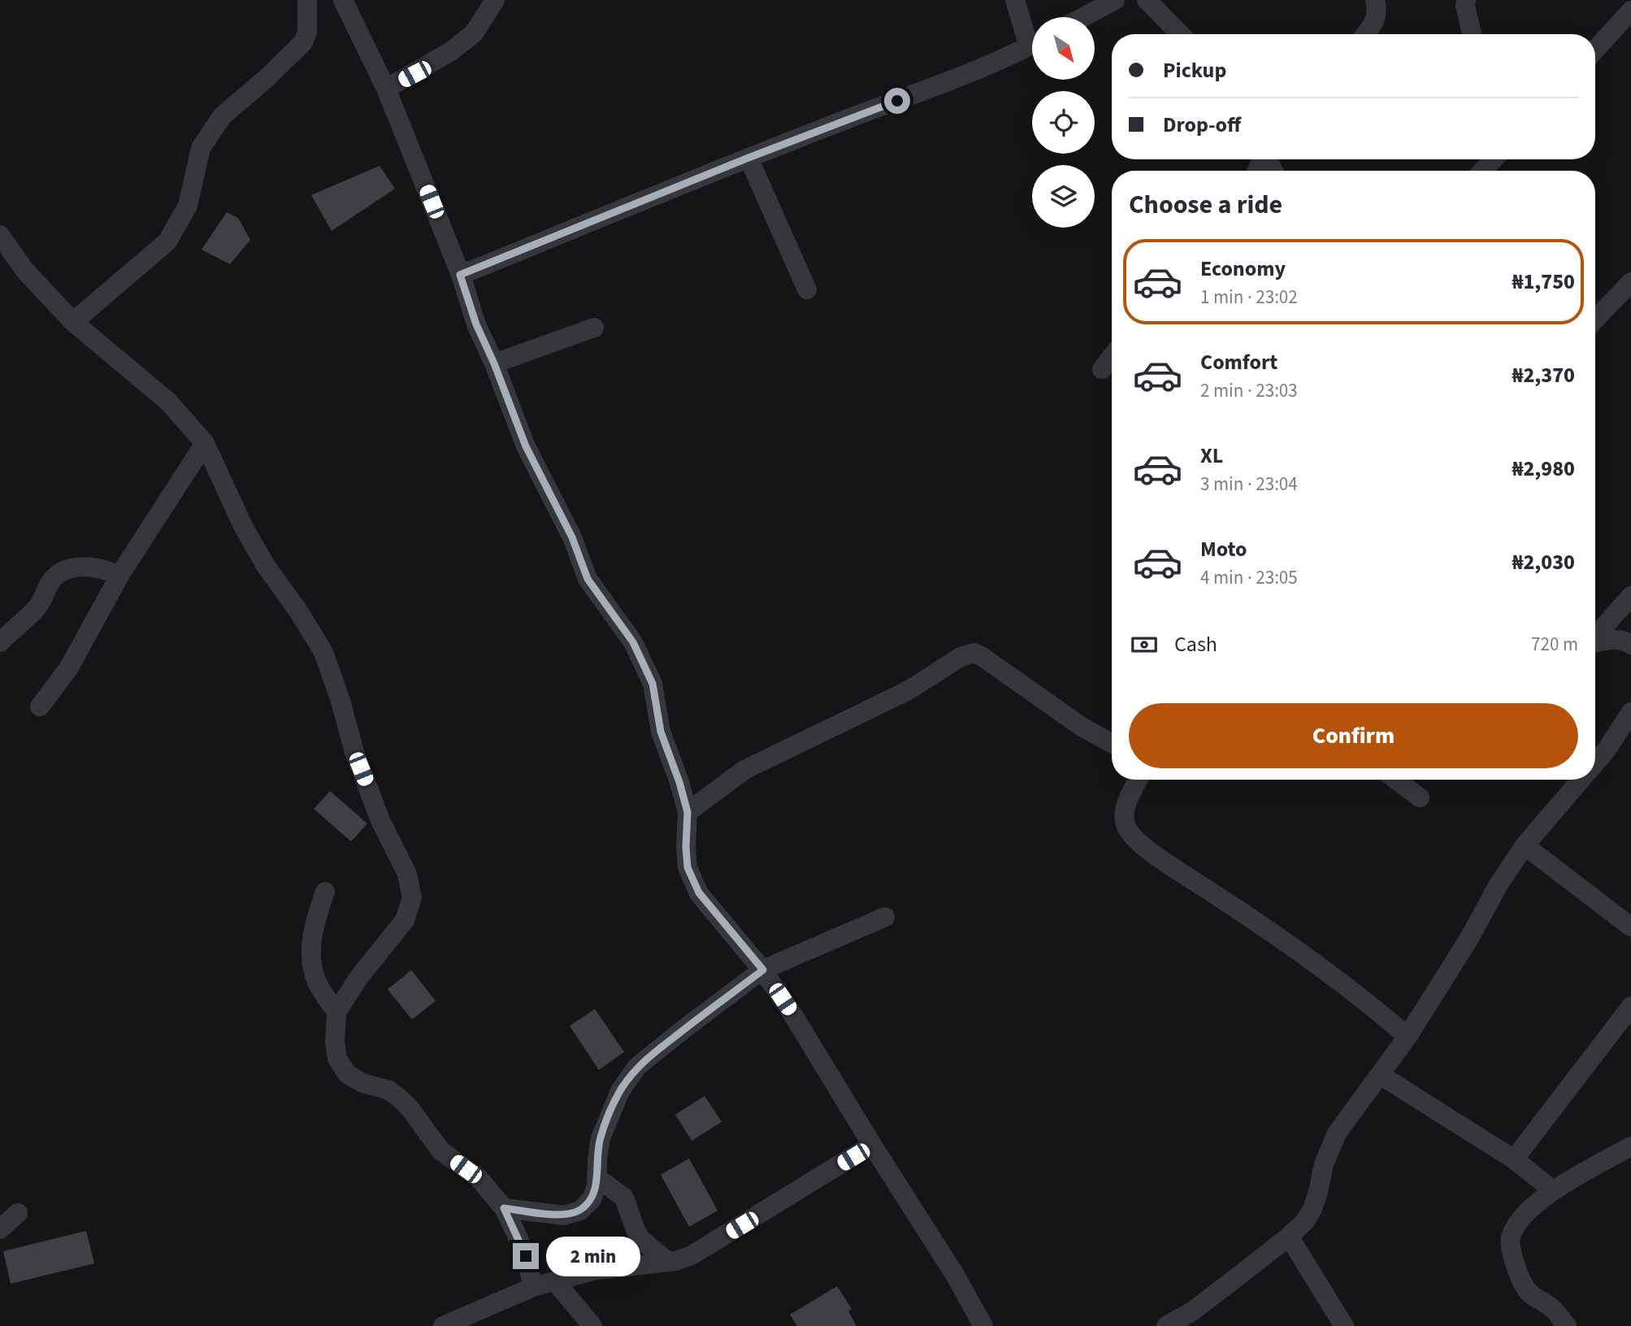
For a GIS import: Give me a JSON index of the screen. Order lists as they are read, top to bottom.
{
  "north": "bottom right",
  "page": {
    "banner": ["Pickup", "Drop-off"],
    "heading": "Choose a ride",
    "list": [
      {
        "name": "Economy",
        "note": "1 min · 23:02",
        "value": "₦1,750"
      },
      {
        "name": "Comfort",
        "note": "2 min · 23:03",
        "value": "₦2,370"
      },
      {
        "name": "XL",
        "note": "3 min · 23:04",
        "value": "₦2,980"
      },
      {
        "name": "Moto",
        "note": "4 min · 23:05",
        "value": "₦2,030"
      }
    ],
    "pay": ["Cash", "720 m"],
    "buttons": "Confirm",
    "bubble": "2 min"
  }
}
